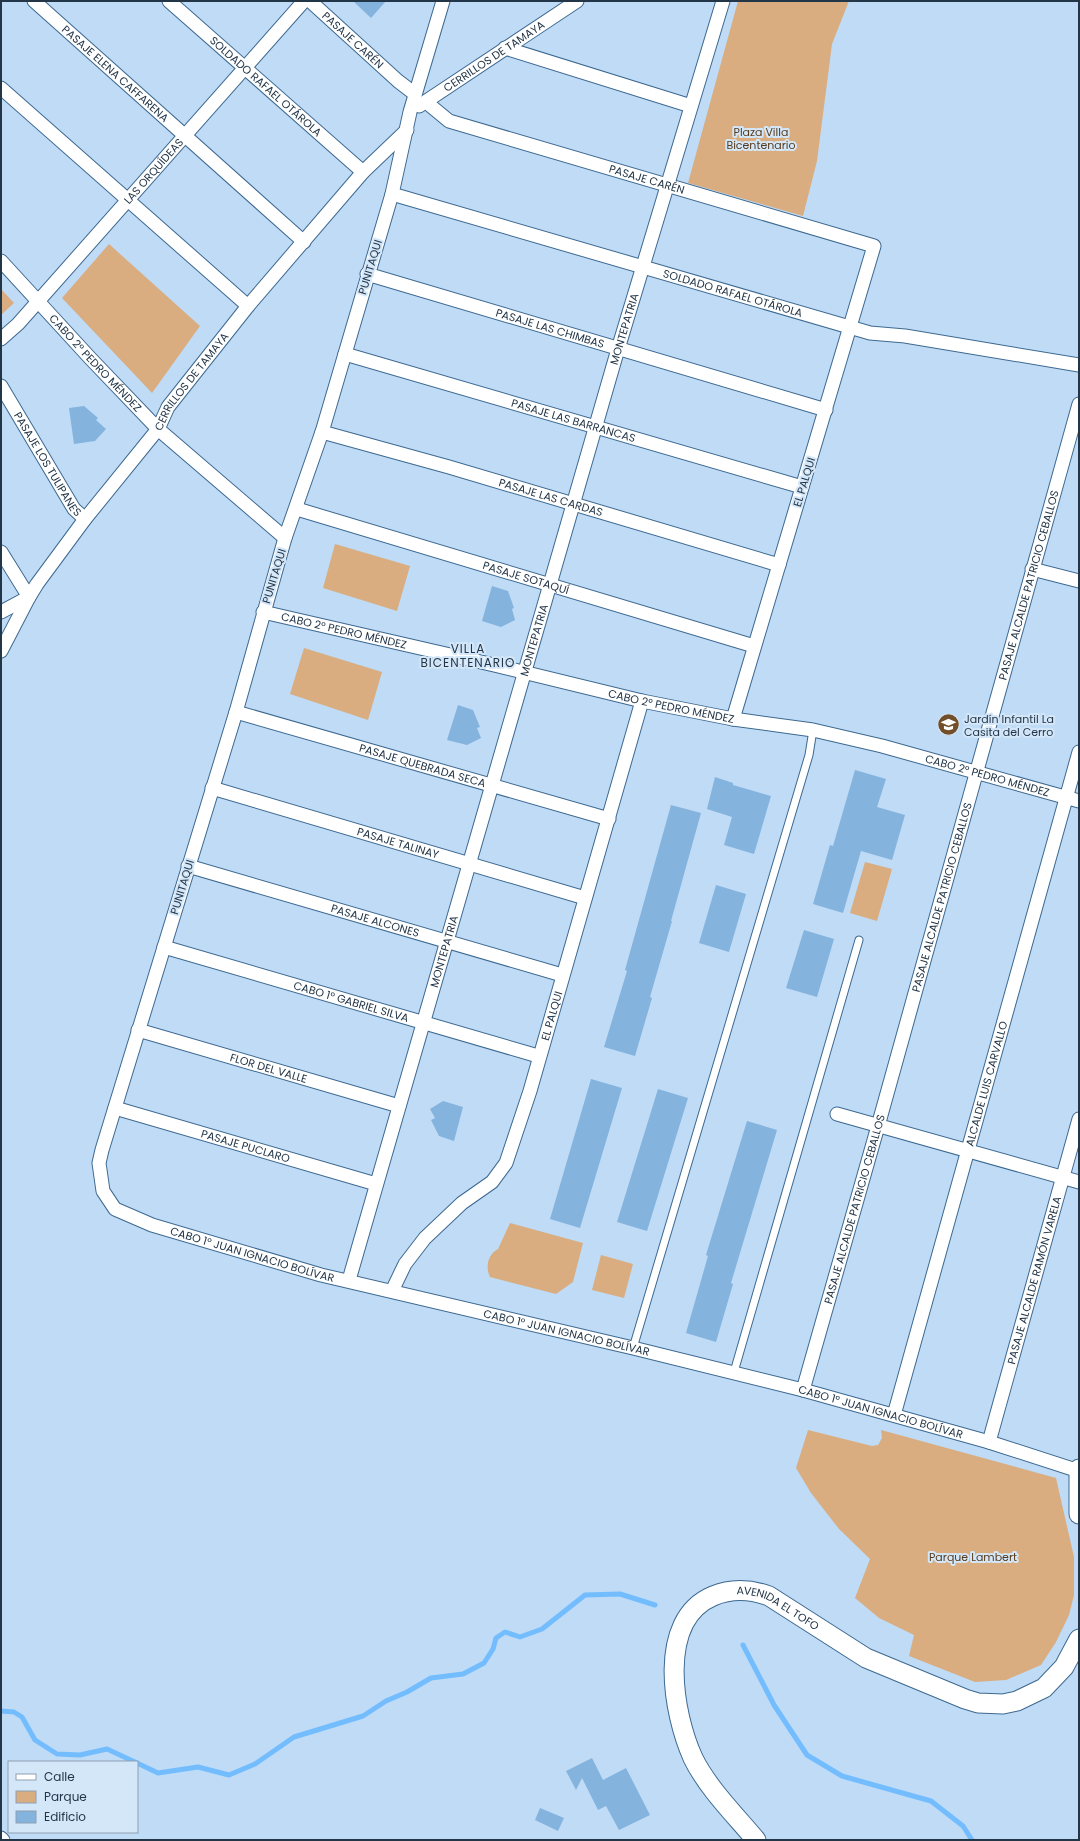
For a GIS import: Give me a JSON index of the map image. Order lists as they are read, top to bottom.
{
  "streets": {
    "street": [
      "PASAJE CARÉN",
      "CERRILLOS DE TAMAYA",
      "PASAJE ELENA CAFFARENA",
      "SOLDADO RAFAEL OTÁROLA",
      "LAS ORQUÍDEAS",
      "PUNITAQUI",
      "PASAJE LAS CHIMBAS",
      "MONTEPATRIA",
      "CABO 2° PEDRO MÉNDEZ",
      "PASAJE LAS BARRANCAS",
      "PASAJE LOS TULIPANES",
      "EL PALQUI",
      "PASAJE LAS CARDAS",
      "PASAJE SOTAQUÍ",
      "PASAJE ALCALDE PATRICIO CEBALLOS",
      "PASAJE QUEBRADA SECA",
      "PASAJE TALINAY",
      "PASAJE ALCONES",
      "CABO 1° GABRIEL SILVA",
      "FLOR DEL VALLE",
      "ALCALDE LUIS CARVALLO",
      "PASAJE PUCLARO",
      "CABO 1° JUAN IGNACIO BOLÍVAR",
      "PASAJE ALCALDE RAMÓN VARELA",
      "AVENIDA EL TOFO"
    ]
  },
  "crossings": [
    ["PASAJE CARÉN", "CERRILLOS DE TAMAYA"],
    ["PASAJE CARÉN", "PUNITAQUI"],
    ["PASAJE CARÉN", "MONTEPATRIA"],
    ["PASAJE CARÉN", "EL PALQUI"],
    ["CERRILLOS DE TAMAYA", "PASAJE ELENA CAFFARENA"],
    ["CERRILLOS DE TAMAYA", "SOLDADO RAFAEL OTÁROLA"],
    ["CERRILLOS DE TAMAYA", "PUNITAQUI"],
    ["CERRILLOS DE TAMAYA", "CABO 2° PEDRO MÉNDEZ"],
    ["CERRILLOS DE TAMAYA", "PASAJE LOS TULIPANES"],
    ["PASAJE ELENA CAFFARENA", "LAS ORQUÍDEAS"],
    ["SOLDADO RAFAEL OTÁROLA", "LAS ORQUÍDEAS"],
    ["SOLDADO RAFAEL OTÁROLA", "PUNITAQUI"],
    ["SOLDADO RAFAEL OTÁROLA", "MONTEPATRIA"],
    ["SOLDADO RAFAEL OTÁROLA", "EL PALQUI"],
    ["LAS ORQUÍDEAS", "CABO 2° PEDRO MÉNDEZ"],
    ["PUNITAQUI", "PASAJE LAS CHIMBAS"],
    ["PUNITAQUI", "CABO 2° PEDRO MÉNDEZ"],
    ["PUNITAQUI", "PASAJE LAS BARRANCAS"],
    ["PUNITAQUI", "PASAJE LAS CARDAS"],
    ["PUNITAQUI", "PASAJE SOTAQUÍ"],
    ["PUNITAQUI", "PASAJE QUEBRADA SECA"],
    ["PUNITAQUI", "PASAJE TALINAY"],
    ["PUNITAQUI", "PASAJE ALCONES"],
    ["PUNITAQUI", "CABO 1° GABRIEL SILVA"],
    ["PUNITAQUI", "FLOR DEL VALLE"],
    ["PUNITAQUI", "PASAJE PUCLARO"],
    ["PUNITAQUI", "CABO 1° JUAN IGNACIO BOLÍVAR"],
    ["PASAJE LAS CHIMBAS", "MONTEPATRIA"],
    ["PASAJE LAS CHIMBAS", "EL PALQUI"],
    ["MONTEPATRIA", "CABO 2° PEDRO MÉNDEZ"],
    ["MONTEPATRIA", "PASAJE LAS BARRANCAS"],
    ["MONTEPATRIA", "PASAJE LAS CARDAS"],
    ["MONTEPATRIA", "PASAJE SOTAQUÍ"],
    ["MONTEPATRIA", "PASAJE QUEBRADA SECA"],
    ["MONTEPATRIA", "PASAJE TALINAY"],
    ["MONTEPATRIA", "PASAJE ALCONES"],
    ["MONTEPATRIA", "CABO 1° GABRIEL SILVA"],
    ["MONTEPATRIA", "FLOR DEL VALLE"],
    ["MONTEPATRIA", "PASAJE PUCLARO"],
    ["MONTEPATRIA", "CABO 1° JUAN IGNACIO BOLÍVAR"],
    ["CABO 2° PEDRO MÉNDEZ", "EL PALQUI"],
    ["CABO 2° PEDRO MÉNDEZ", "PASAJE ALCALDE PATRICIO CEBALLOS"],
    ["CABO 2° PEDRO MÉNDEZ", "ALCALDE LUIS CARVALLO"],
    ["PASAJE LAS BARRANCAS", "EL PALQUI"],
    ["EL PALQUI", "PASAJE LAS CARDAS"],
    ["EL PALQUI", "PASAJE SOTAQUÍ"],
    ["EL PALQUI", "PASAJE QUEBRADA SECA"],
    ["EL PALQUI", "PASAJE TALINAY"],
    ["EL PALQUI", "PASAJE ALCONES"],
    ["EL PALQUI", "CABO 1° GABRIEL SILVA"],
    ["EL PALQUI", "CABO 1° JUAN IGNACIO BOLÍVAR"],
    ["PASAJE ALCALDE PATRICIO CEBALLOS", "CABO 1° JUAN IGNACIO BOLÍVAR"],
    ["ALCALDE LUIS CARVALLO", "CABO 1° JUAN IGNACIO BOLÍVAR"],
    ["CABO 1° JUAN IGNACIO BOLÍVAR", "PASAJE ALCALDE RAMÓN VARELA"]
  ],
  "districts": ["VILLA BICENTENARIO"],
  "parks": ["Plaza Villa Bicentenario", "Parque Lambert"],
  "places": {
    "school or university": ["Jardín Infantil La Casita del Cerro"]
  },
  "legend": ["Calle", "Parque", "Edificio"]
}
